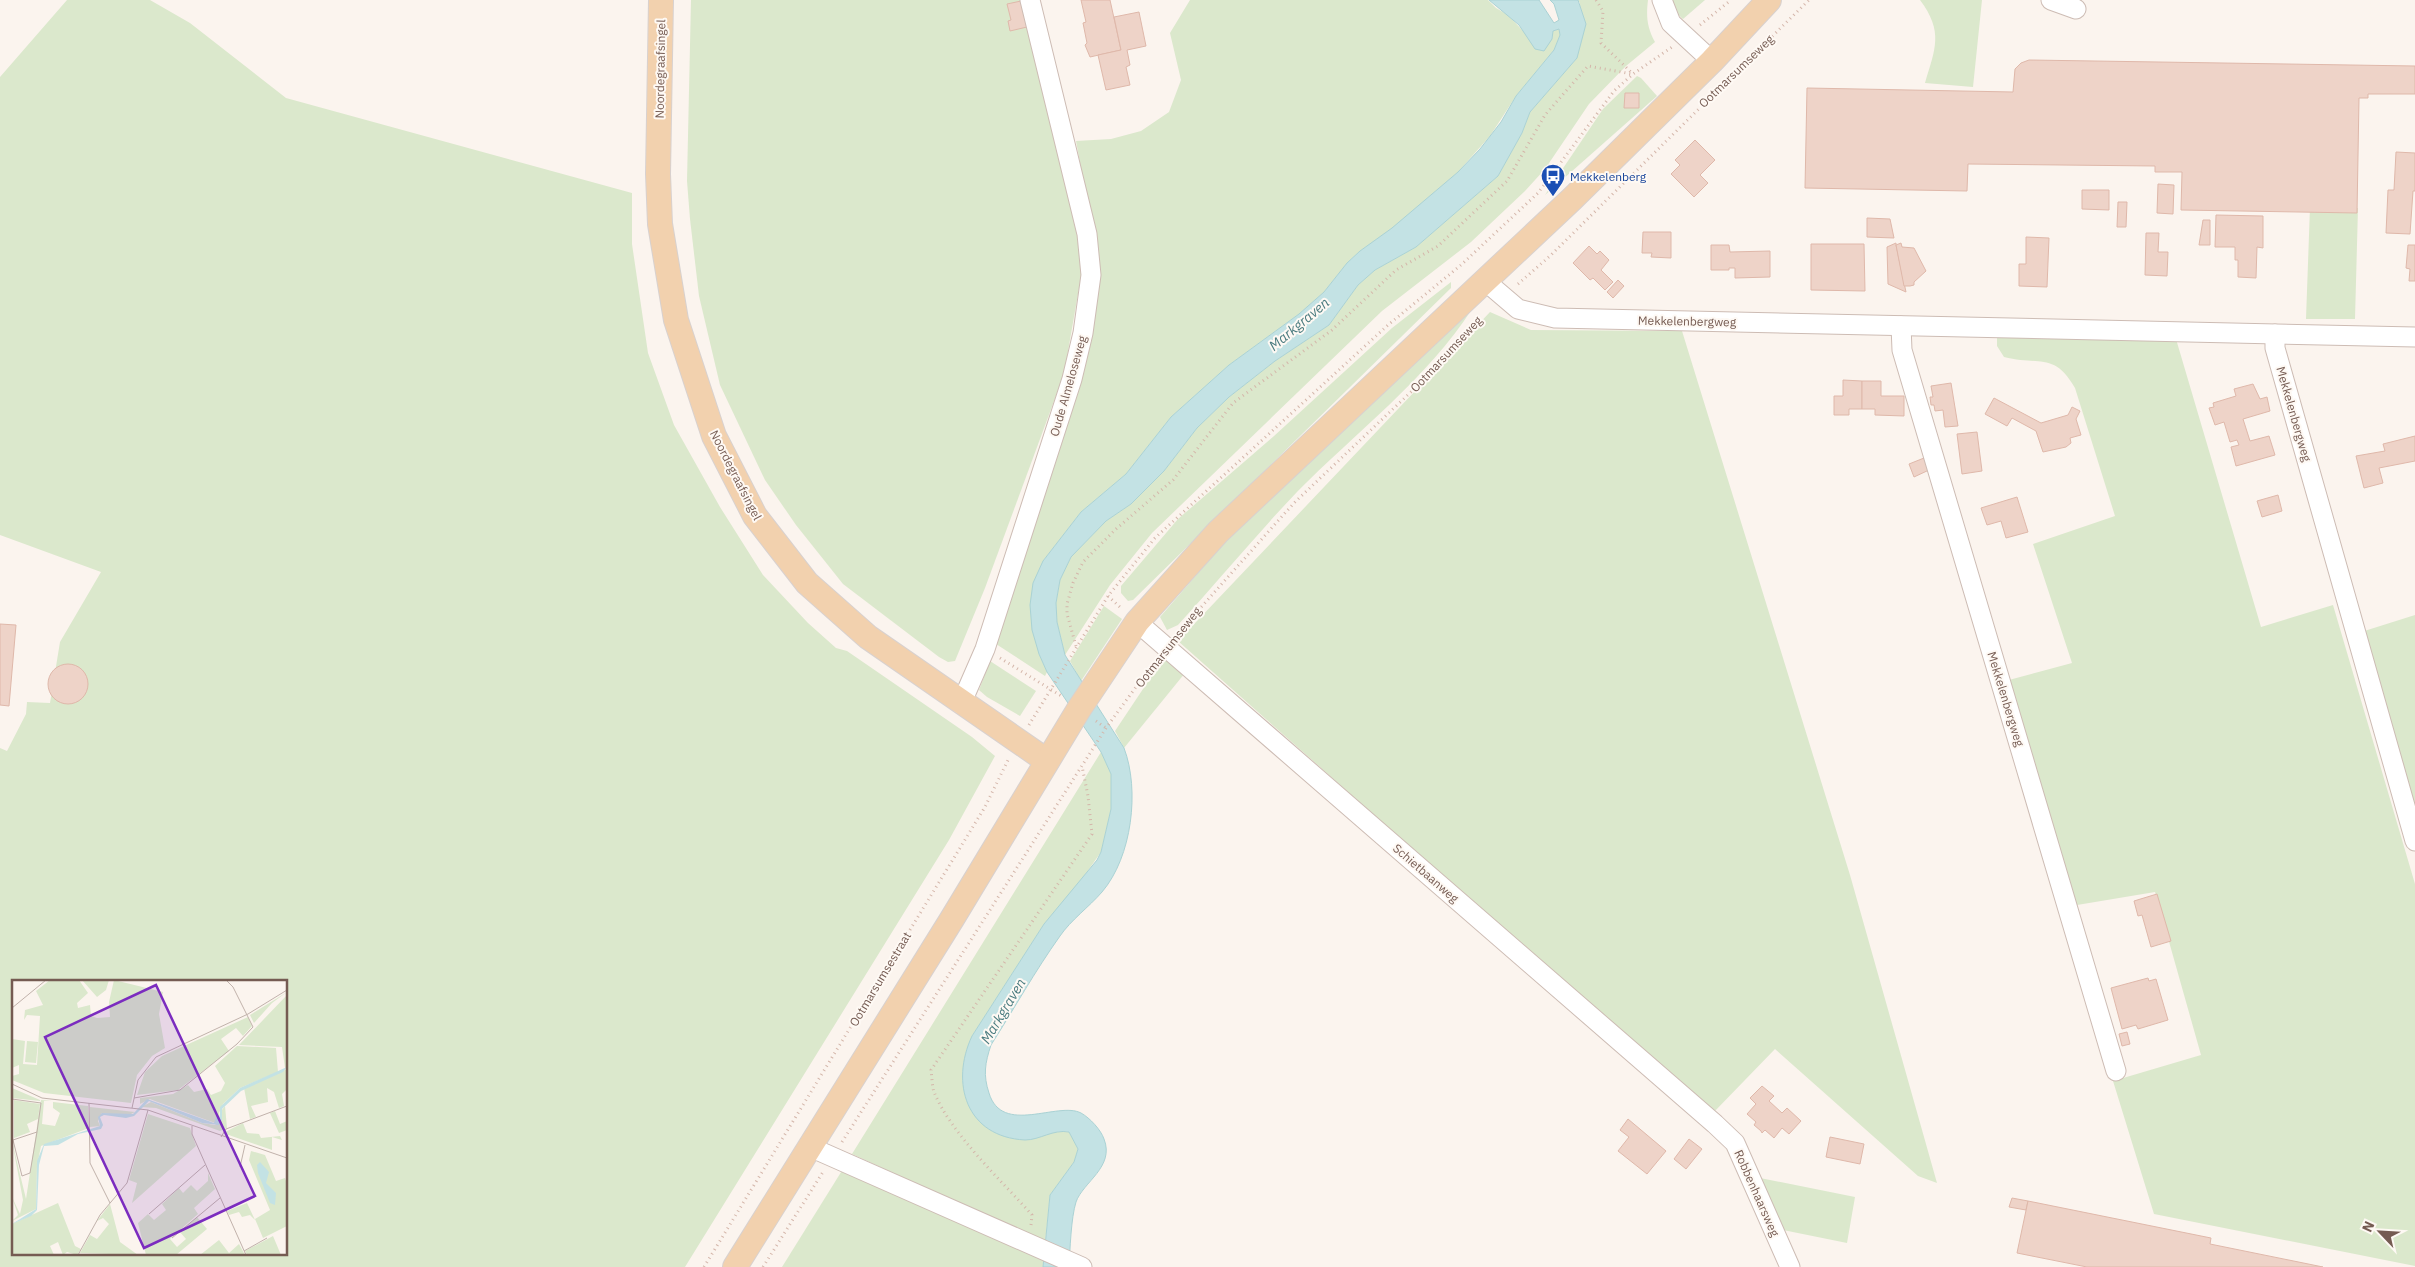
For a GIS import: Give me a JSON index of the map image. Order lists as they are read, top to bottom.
{
  "streets": {
    "main road": ["Noordegraafsingel", "Ootmarsumseweg"],
    "street": [
      "Mekkelenbergweg",
      "Oude Almeloseweg",
      "Schietbaanweg",
      "Robbenhaarsweg"
    ],
    "path": ["Ootmarsumsestraat"]
  },
  "crossings": [
    ["Noordegraafsingel", "Ootmarsumseweg"],
    ["Noordegraafsingel", "Oude Almeloseweg"],
    ["Noordegraafsingel", "Ootmarsumsestraat"],
    ["Ootmarsumseweg", "Mekkelenbergweg"],
    ["Ootmarsumseweg", "Schietbaanweg"],
    ["Schietbaanweg", "Robbenhaarsweg"]
  ],
  "water": ["Markgraven"],
  "places": {
    "bus stop": ["Mekkelenberg"]
  },
  "north": "top left"
}
